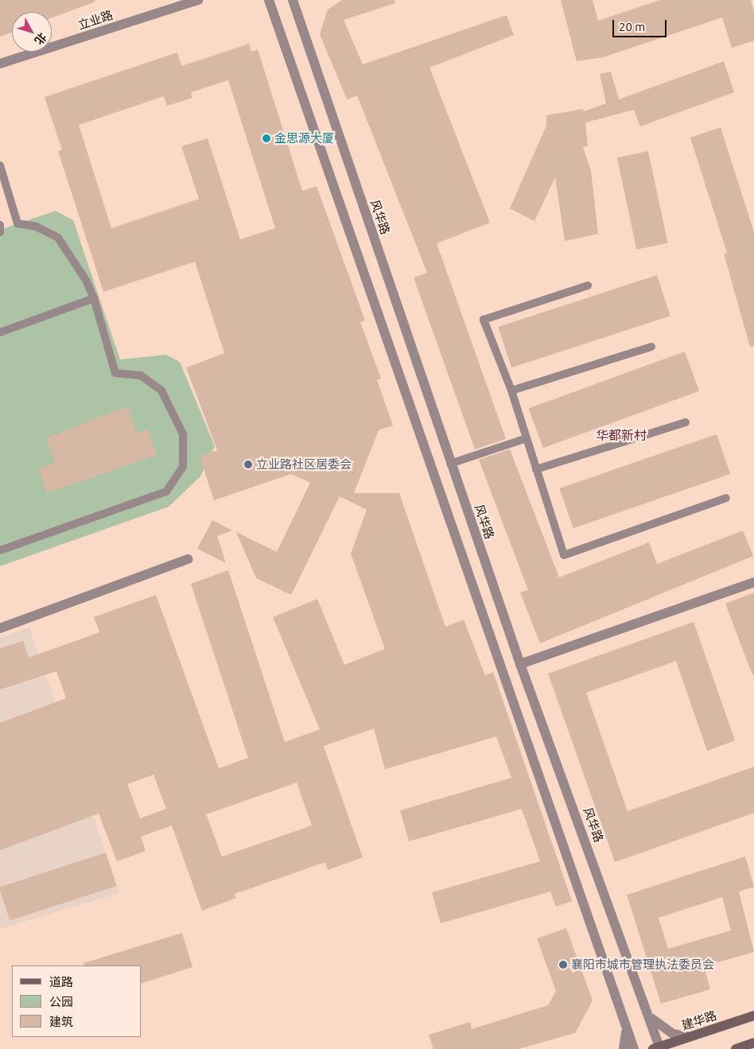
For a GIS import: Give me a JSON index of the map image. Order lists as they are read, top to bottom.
{
  "streets": {
    "main road": ["建华路"],
    "street": ["立业路", "风华路"]
  },
  "crossings": [
    ["风华路", "建华路"]
  ],
  "districts": ["华都新村"],
  "places": ["金思源大厦", "立业路社区居委会", "襄阳市城市管理执法委员会"],
  "legend": ["道路", "公园", "建筑"],
  "scale_bar": "20 m",
  "north": "bottom right"
}
